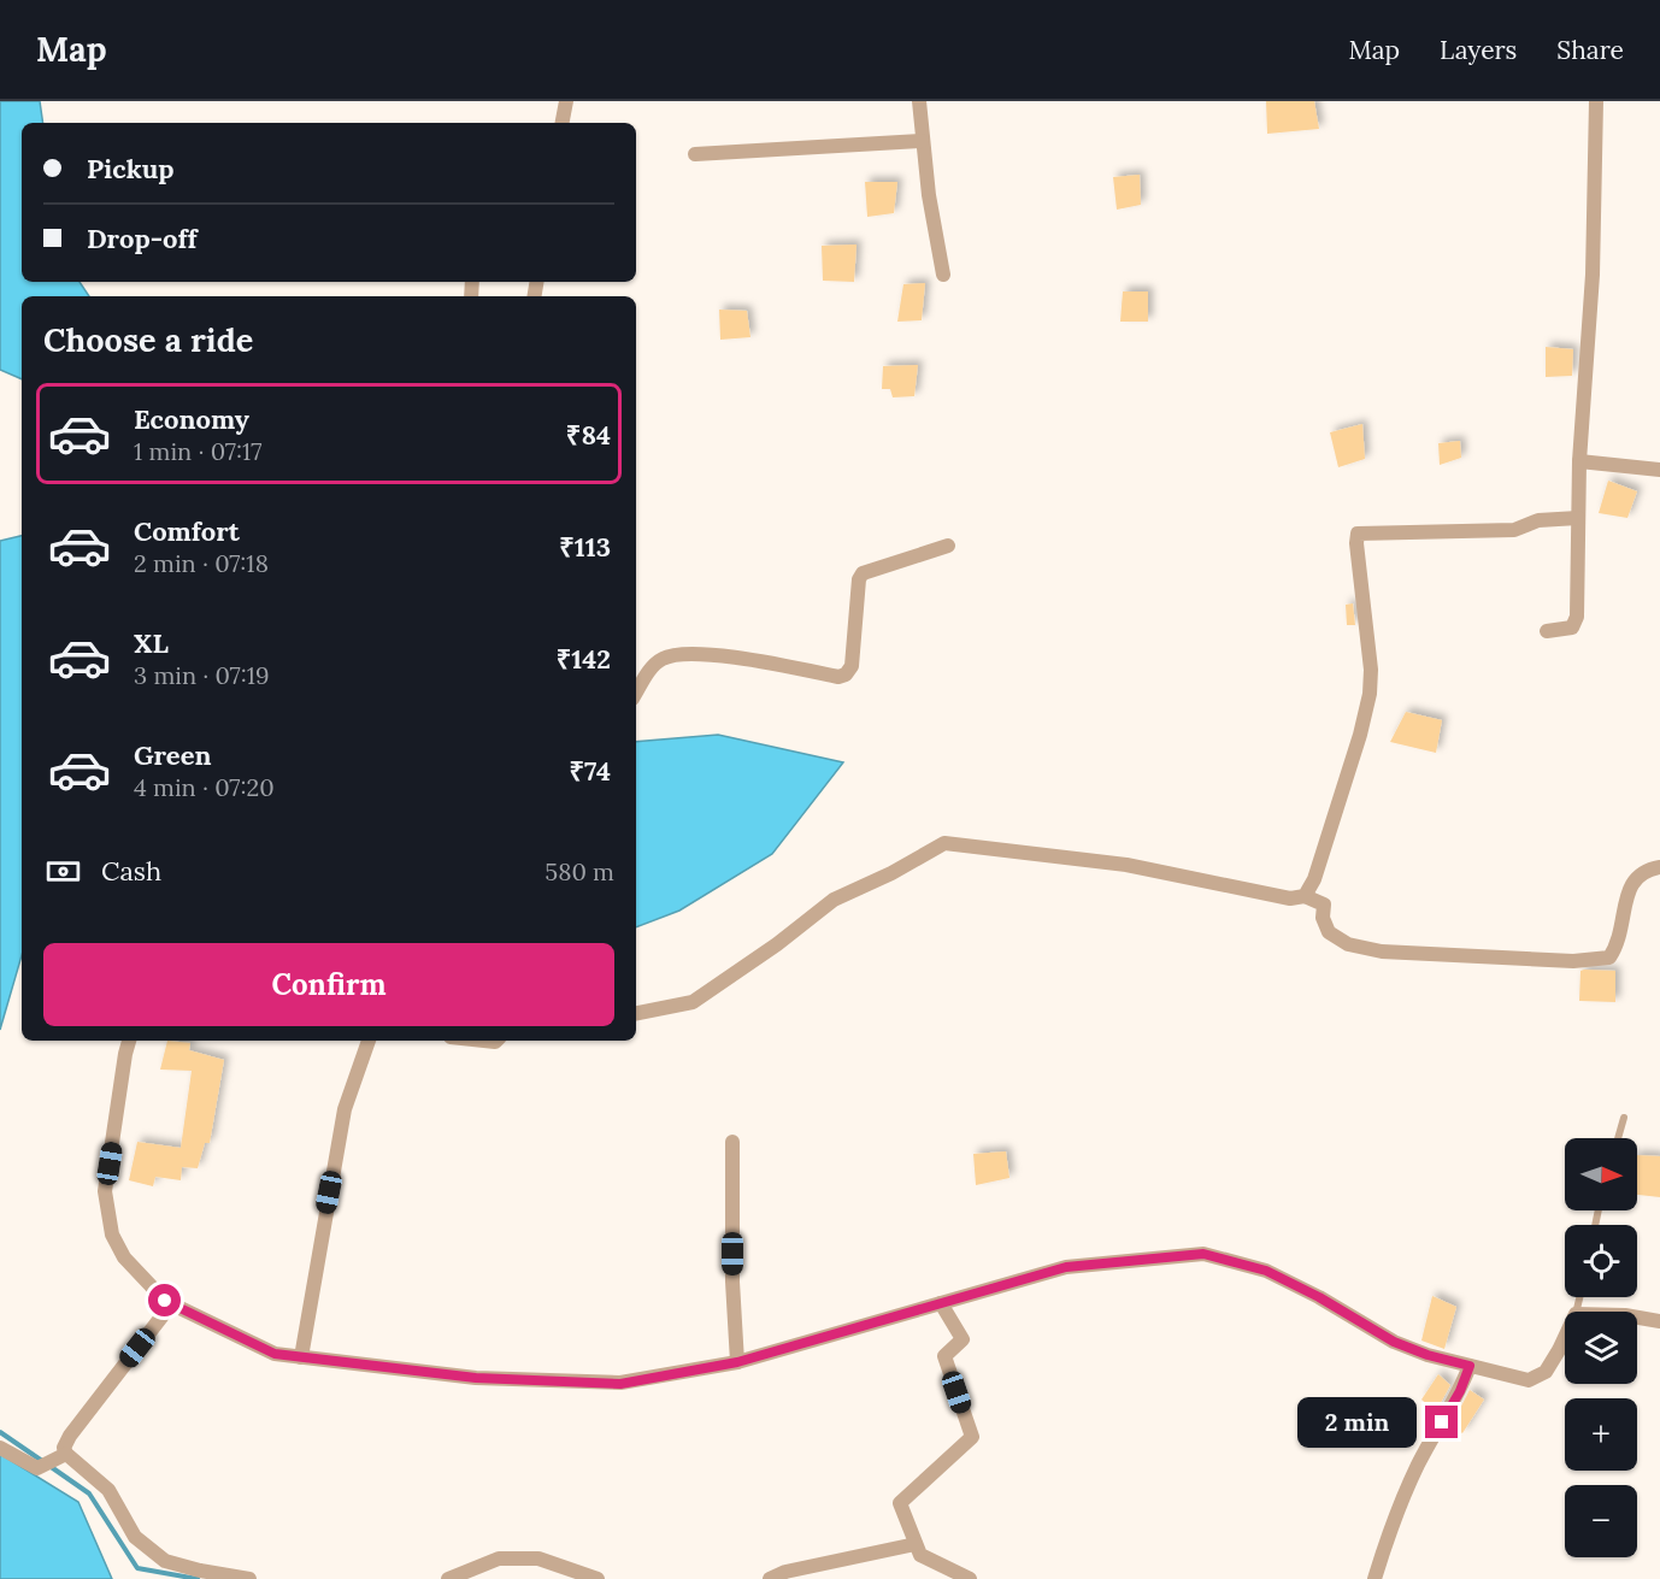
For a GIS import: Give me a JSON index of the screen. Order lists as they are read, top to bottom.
{
  "north": "right",
  "page": {
    "header": "Map",
    "nav": ["Map", "Layers", "Share"],
    "banner": ["Pickup", "Drop-off"],
    "heading": "Choose a ride",
    "list": [
      {
        "name": "Economy",
        "note": "1 min · 07:17",
        "value": "₹84"
      },
      {
        "name": "Comfort",
        "note": "2 min · 07:18",
        "value": "₹113"
      },
      {
        "name": "XL",
        "note": "3 min · 07:19",
        "value": "₹142"
      },
      {
        "name": "Green",
        "note": "4 min · 07:20",
        "value": "₹74"
      }
    ],
    "pay": ["Cash", "580 m"],
    "buttons": "Confirm",
    "map_buttons": ["+", "−"],
    "bubble": "2 min"
  }
}
